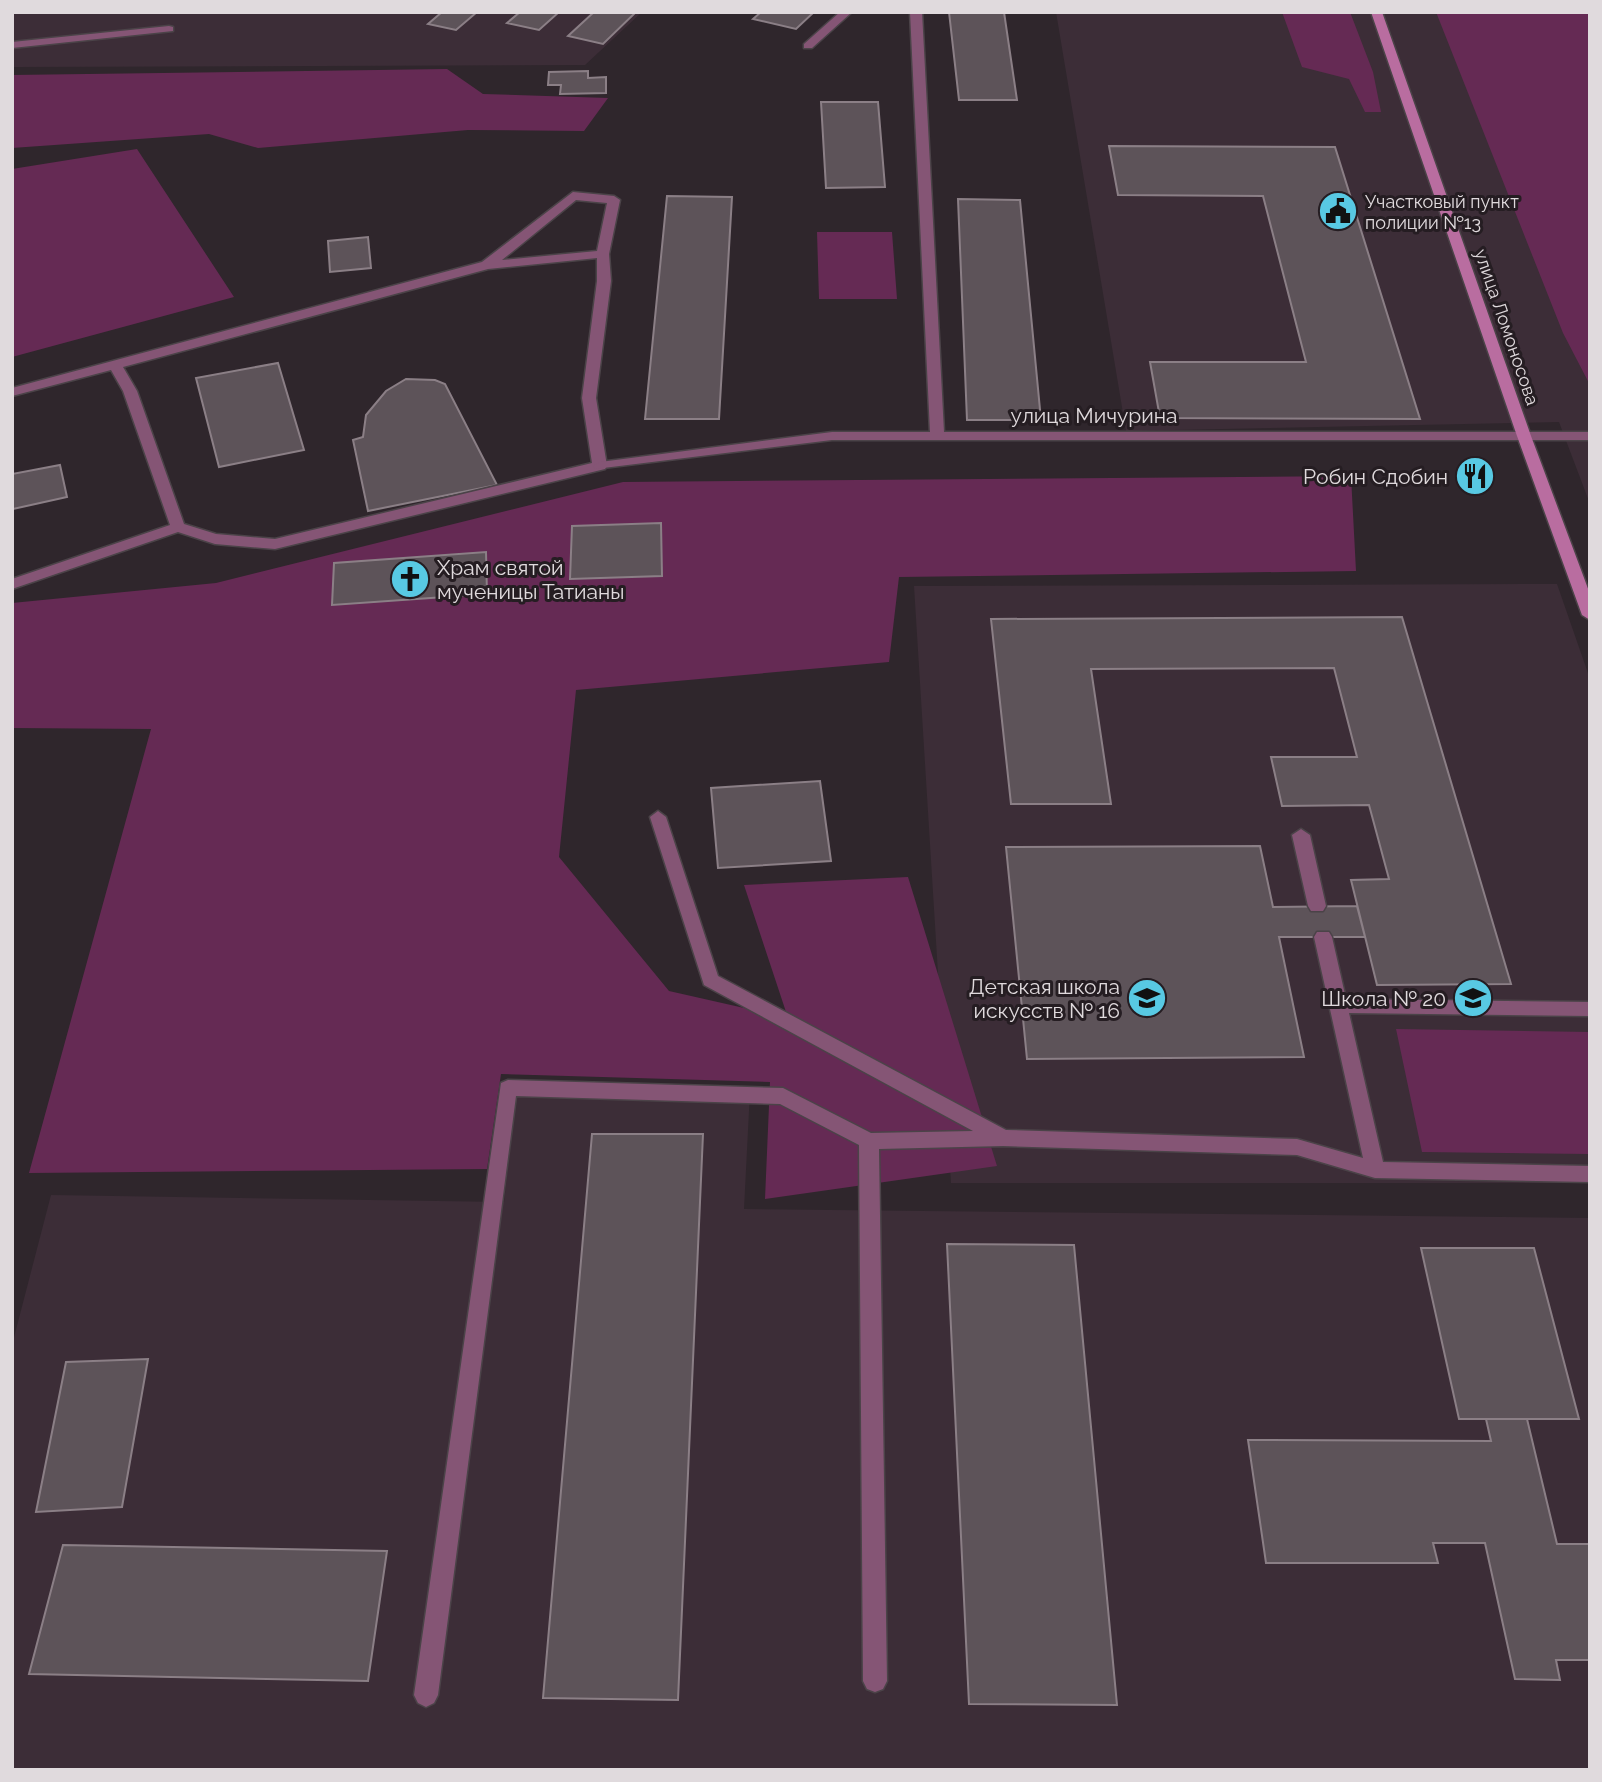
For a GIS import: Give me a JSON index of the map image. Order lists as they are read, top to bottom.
{
  "streets": {
    "main road": ["улица Ломоносова"],
    "street": ["улица Мичурина"]
  },
  "crossings": [
    ["улица Ломоносова", "улица Мичурина"]
  ],
  "places": {
    "public building": ["Участковый пункт полиции №13"],
    "restaurant": ["Робин Сдобин"],
    "church": ["Храм святой мученицы Татианы"],
    "school or university": ["Детская школа искусств № 16", "Школа № 20"]
  }
}
